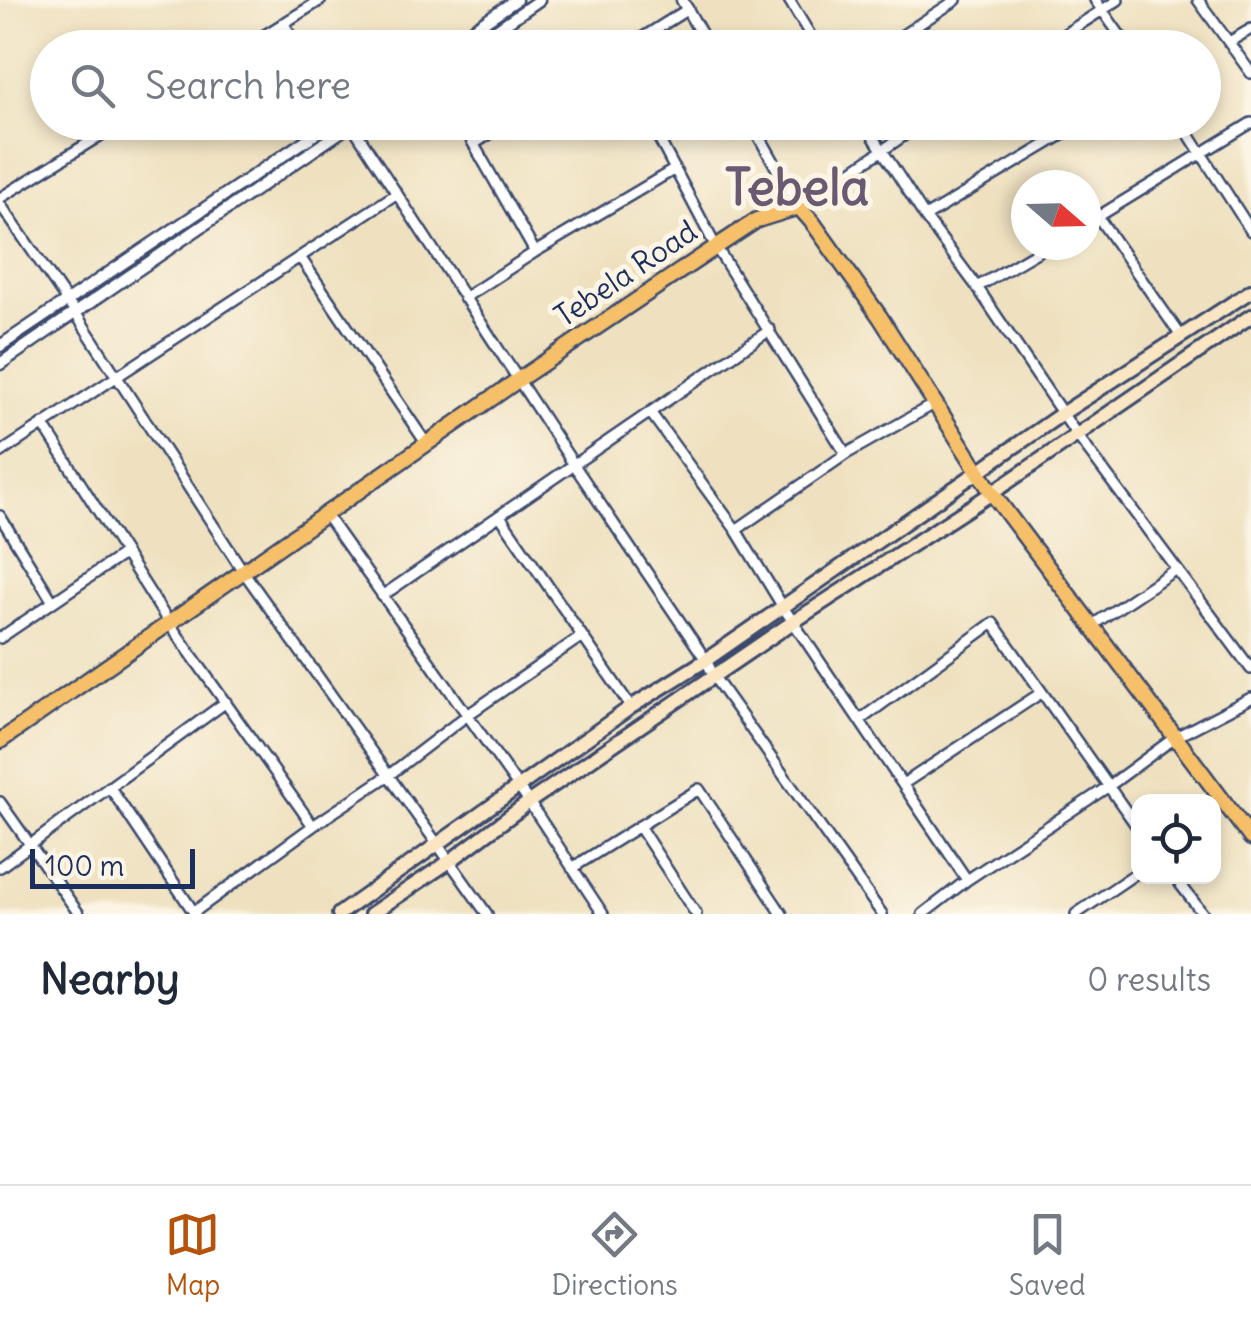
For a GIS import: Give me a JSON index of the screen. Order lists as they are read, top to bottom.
{
  "streets": {
    "main road": ["Tebela Road"]
  },
  "districts": ["Tebela"],
  "scale_bar": "100 m",
  "north": "right",
  "page": {
    "search": "Search here",
    "scale": "100 m",
    "heading": ["Nearby", "0 results"],
    "nav": ["Map", "Directions", "Saved"]
  }
}
